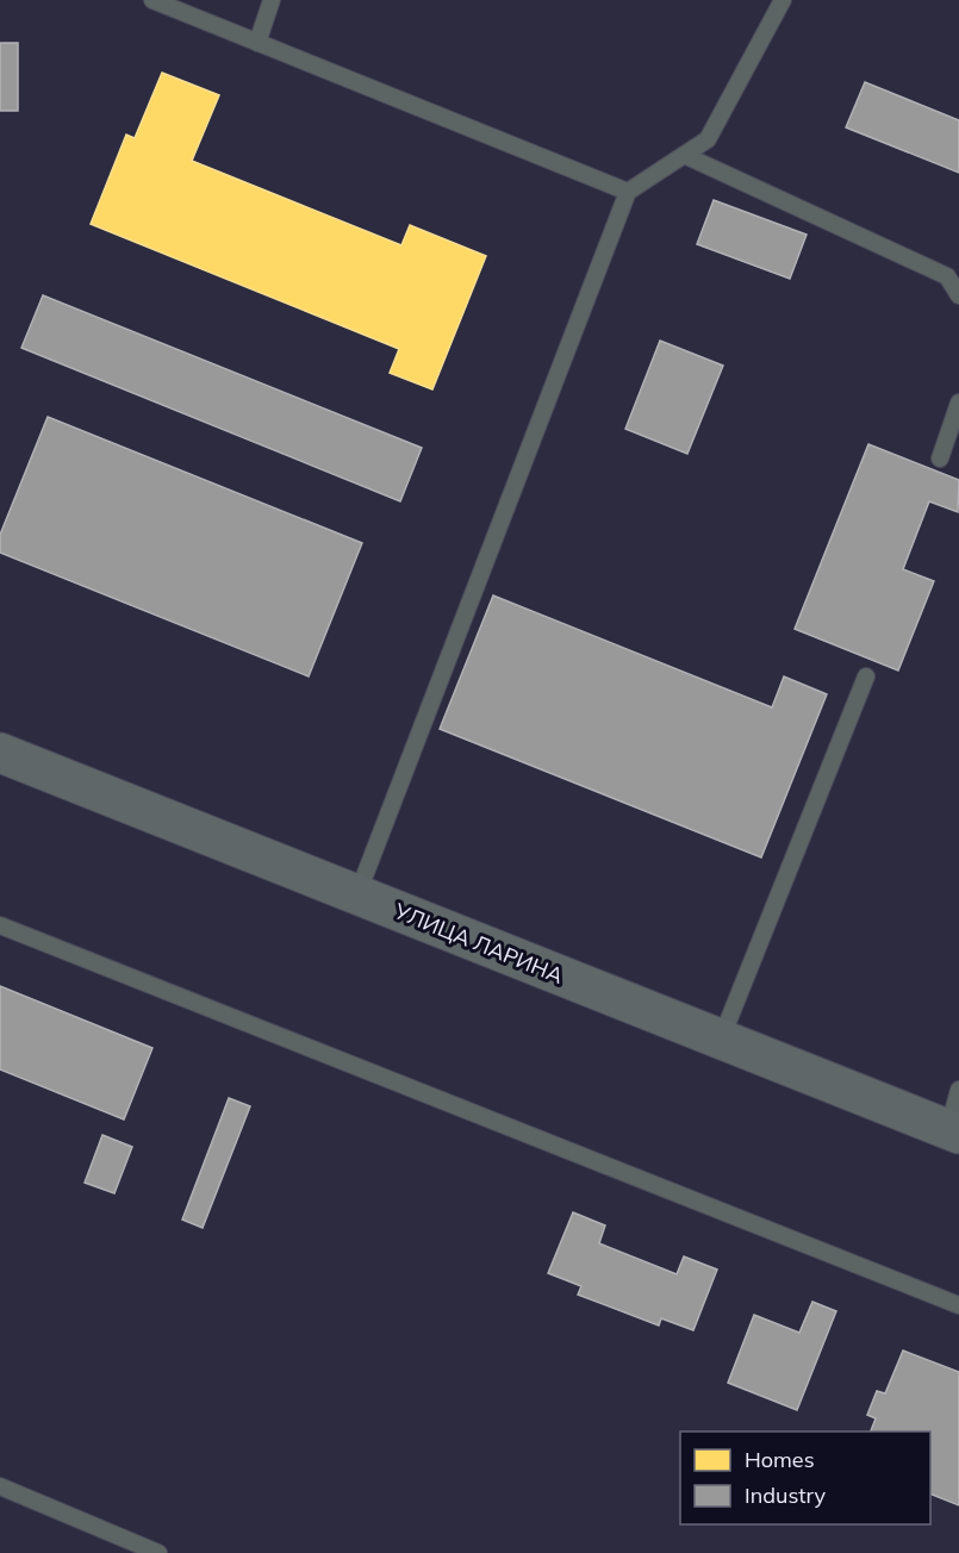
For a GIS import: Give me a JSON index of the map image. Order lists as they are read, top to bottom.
{
  "streets": {
    "street": ["УЛИЦА ЛАРИНА"]
  },
  "legend": ["Homes", "Industry"]
}
